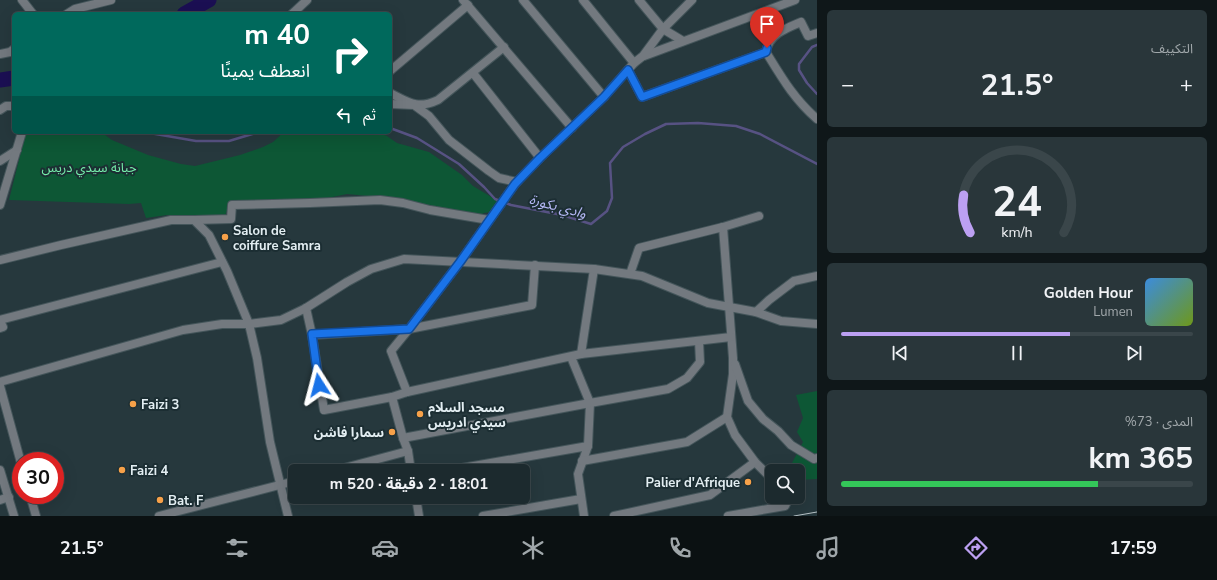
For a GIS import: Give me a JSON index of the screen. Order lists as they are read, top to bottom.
{
  "water": ["وادي بكورة"],
  "parks": ["جبانة سيدي دريس"],
  "places": [
    "Salon de coiffure Samra",
    "Faizi 3",
    "مسجد السلام سيدي ادريس",
    "سمارا فاشن",
    "Faizi 4",
    "Palier d'Afrique",
    "Bat. F"
  ],
  "page": {
    "tile": [
      "التكييف",
      ["المدى · 73%", "365 km"]
    ],
    "turn": ["40 m", "انعطف يمينًا"],
    "heat": ["−", "21.5°", "+"],
    "then": "ثم",
    "song": ["Golden Hour", "Lumen"],
    "limit": "30",
    "trip": "18:01 · 2 دقيقة · 520 m",
    "tabs": ["17:59", "21.5°"],
    "gauge": ["24", "km/h"]
  }
}
